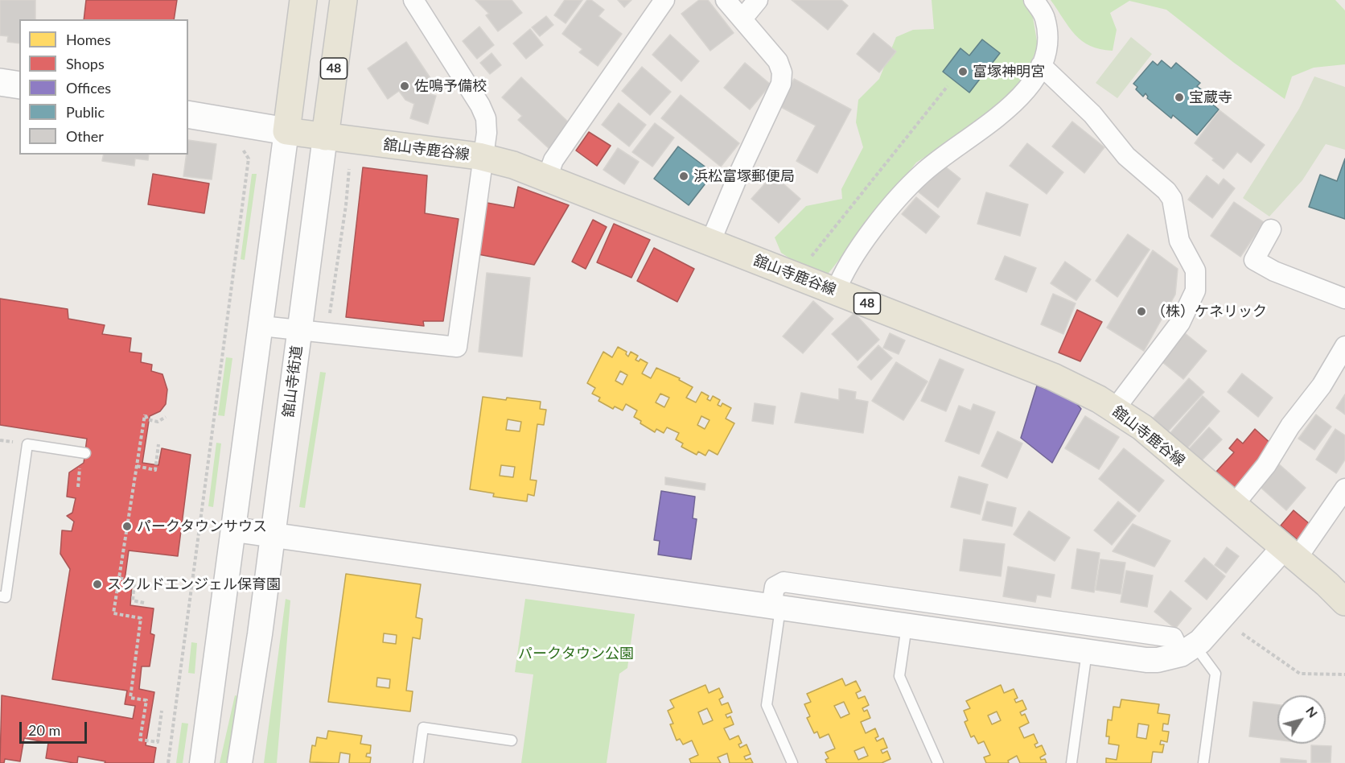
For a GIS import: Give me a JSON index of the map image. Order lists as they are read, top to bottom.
{
  "streets": {
    "main road": ["48", "舘山寺鹿谷線", "舘山寺街道"]
  },
  "crossings": [
    ["舘山寺鹿谷線", "舘山寺街道"]
  ],
  "parks": ["パークタウン公園"],
  "places": [
    "富塚神明宮",
    "佐鳴予備校",
    "宝蔵寺",
    "浜松富塚郵便局",
    "（株）ケネリック",
    "パークタウンサウス",
    "スクルドエンジェル保育園"
  ],
  "legend": [
    "Homes",
    "Shops",
    "Offices",
    "Public",
    "Other"
  ],
  "scale_bar": "20 m",
  "north": "top right"
}
